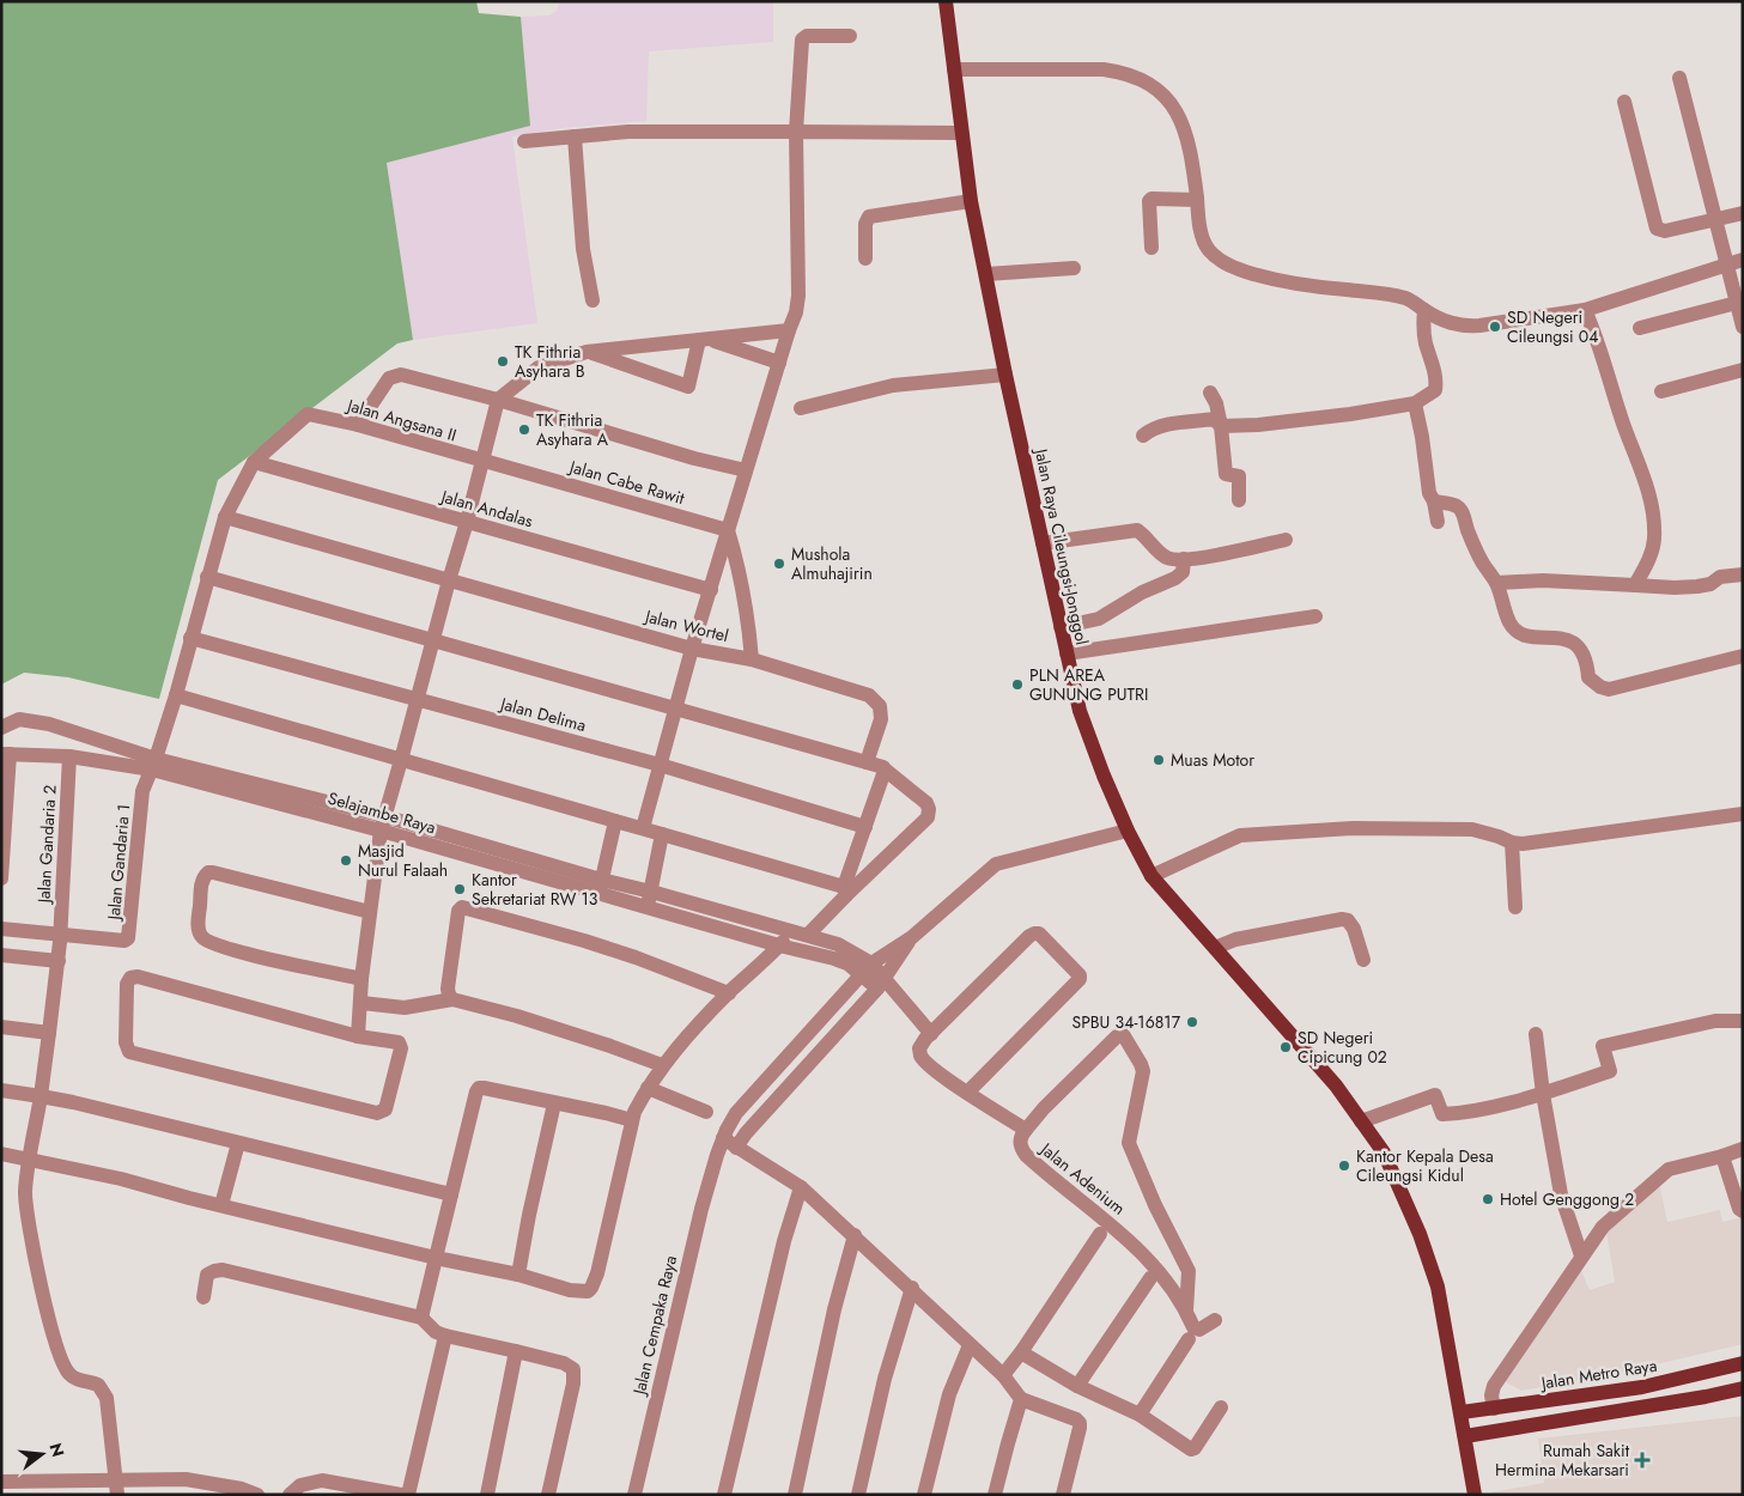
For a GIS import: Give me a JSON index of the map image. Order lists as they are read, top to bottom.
{
  "streets": {
    "main road": ["Jalan Raya Cileungsi-Jonggol", "Jalan Metro Raya"],
    "street": [
      "Jalan Angsana II",
      "Jalan Cabe Rawit",
      "Jalan Andalas",
      "Jalan Wortel",
      "Jalan Delima",
      "Selajambe Raya",
      "Jalan Gandaria 2",
      "Jalan Gandaria 1",
      "Jalan Adenium",
      "Jalan Cempaka Raya"
    ]
  },
  "crossings": [
    ["Jalan Angsana II", "Jalan Cabe Rawit"],
    ["Jalan Angsana II", "Jalan Andalas"],
    ["Jalan Raya Cileungsi-Jonggol", "Jalan Metro Raya"],
    ["Selajambe Raya", "Jalan Gandaria 2"],
    ["Selajambe Raya", "Jalan Gandaria 1"],
    ["Selajambe Raya", "Jalan Adenium"],
    ["Jalan Gandaria 2", "Jalan Gandaria 1"]
  ],
  "places": {
    "other": [
      "SD Negeri Cileungsi 04",
      "TK Fithria Asyhara B",
      "TK Fithria Asyhara A",
      "Mushola Almuhajirin",
      "PLN AREA GUNUNG PUTRI",
      "Muas Motor",
      "Masjid Nurul Falaah",
      "Kantor Sekretariat RW 13",
      "SPBU 34-16817",
      "SD Negeri Cipicung 02",
      "Kantor Kepala Desa Cileungsi Kidul",
      "Hotel Genggong 2"
    ],
    "health": ["Rumah Sakit Hermina Mekarsari"]
  },
  "north": "right"
}
